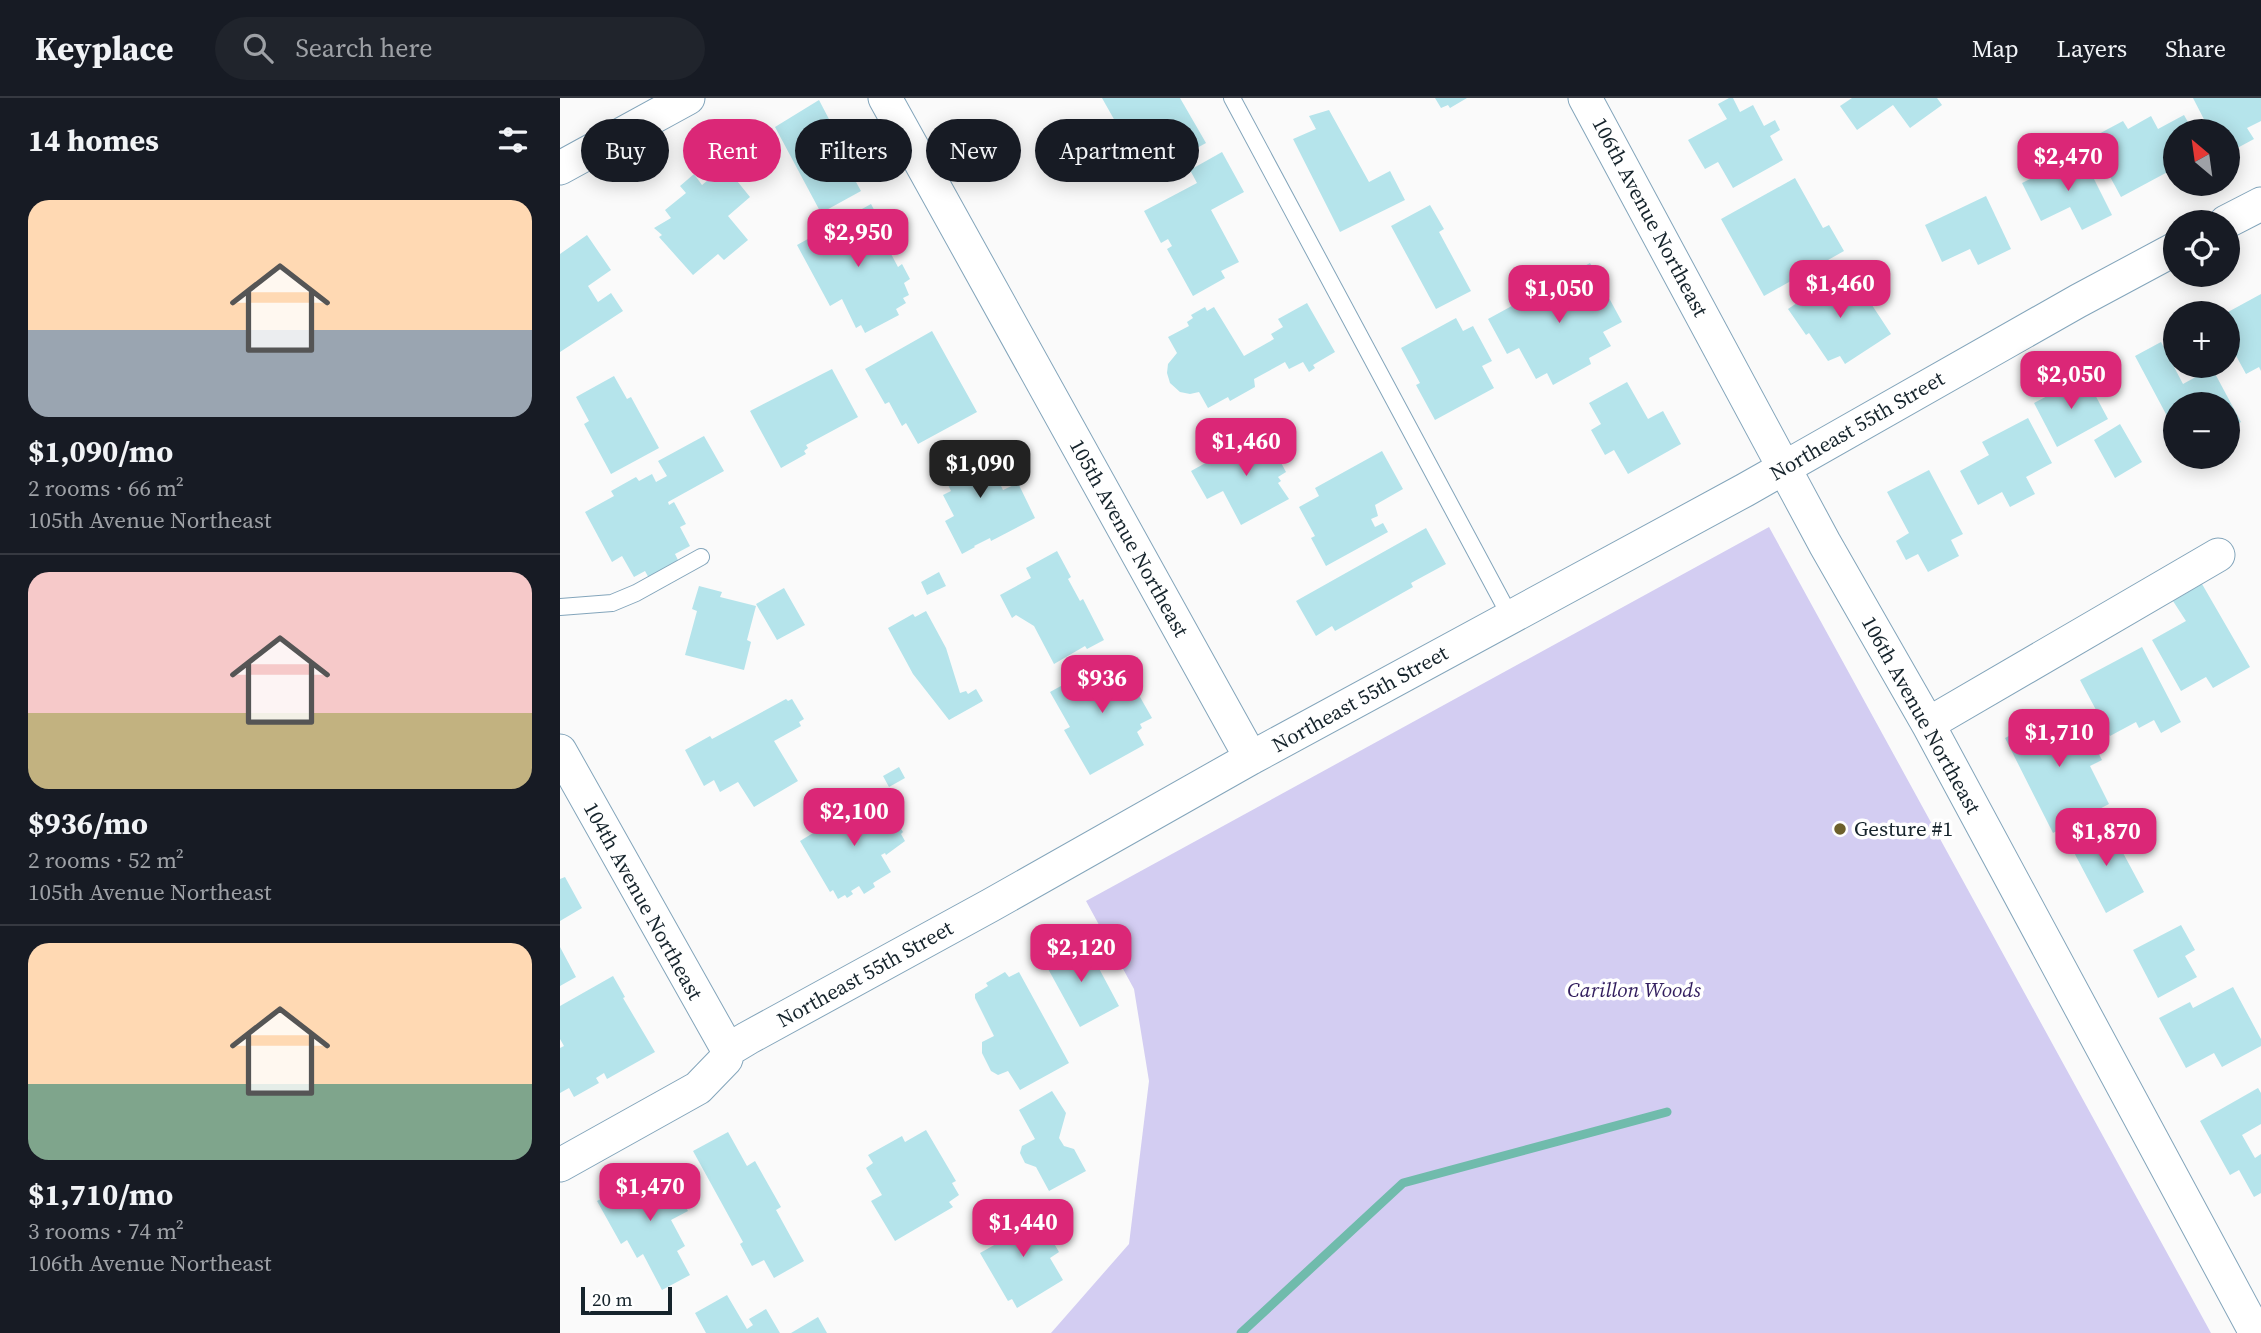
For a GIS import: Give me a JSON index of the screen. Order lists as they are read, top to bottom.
{
  "streets": {
    "street": [
      "106th Avenue Northeast",
      "Northeast 55th Street",
      "105th Avenue Northeast",
      "104th Avenue Northeast"
    ]
  },
  "crossings": [
    ["106th Avenue Northeast", "Northeast 55th Street"],
    ["Northeast 55th Street", "105th Avenue Northeast"],
    ["Northeast 55th Street", "104th Avenue Northeast"]
  ],
  "parks": ["Carillon Woods"],
  "places": ["Gesture #1"],
  "scale_bar": "20 m",
  "north": "top left",
  "page": {
    "header": "Keyplace",
    "search": "Search here",
    "nav": ["Map", "Layers", "Share"],
    "heading": "14 homes",
    "map_buttons": ["+", "−"],
    "chip": [
      "Buy",
      "Rent",
      "Filters",
      "New",
      "Apartment"
    ],
    "price": [
      "$2,470",
      "$2,950",
      "$1,460",
      "$1,050",
      "$2,050",
      "$1,460",
      "$1,090",
      "$936",
      "$1,710",
      "$2,100",
      "$1,870",
      "$2,120",
      "$1,470",
      "$1,440"
    ],
    "list": [
      {
        "name": "$1,090/mo",
        "note": "2 rooms · 66 m² · 105th Avenue Northeast"
      },
      {
        "name": "$936/mo",
        "note": "2 rooms · 52 m² · 105th Avenue Northeast"
      },
      {
        "name": "$1,710/mo",
        "note": "3 rooms · 74 m² · 106th Avenue Northeast"
      }
    ],
    "scale": "20 m"
  }
}
